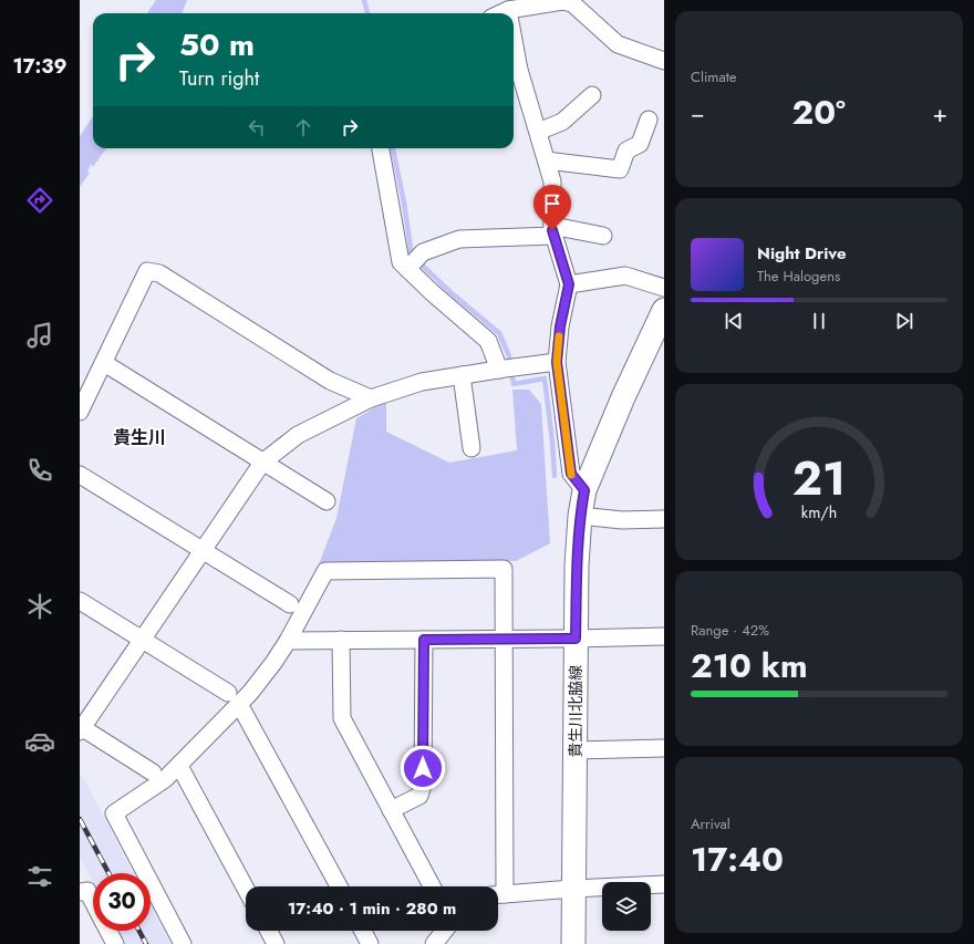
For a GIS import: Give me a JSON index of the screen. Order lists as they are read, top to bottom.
{
  "streets": {
    "main road": ["貴生川北脇線"]
  },
  "districts": ["貴生川"],
  "page": {
    "tabs": "17:39",
    "tile": [
      "Climate",
      ["Range · 42%", "210 km"],
      ["Arrival", "17:40"]
    ],
    "turn": ["50 m", "Turn right"],
    "heat": ["−", "20°", "+"],
    "song": ["Night Drive", "The Halogens"],
    "limit": "30",
    "trip": "17:40 · 1 min · 280 m",
    "gauge": ["21", "km/h"]
  }
}
